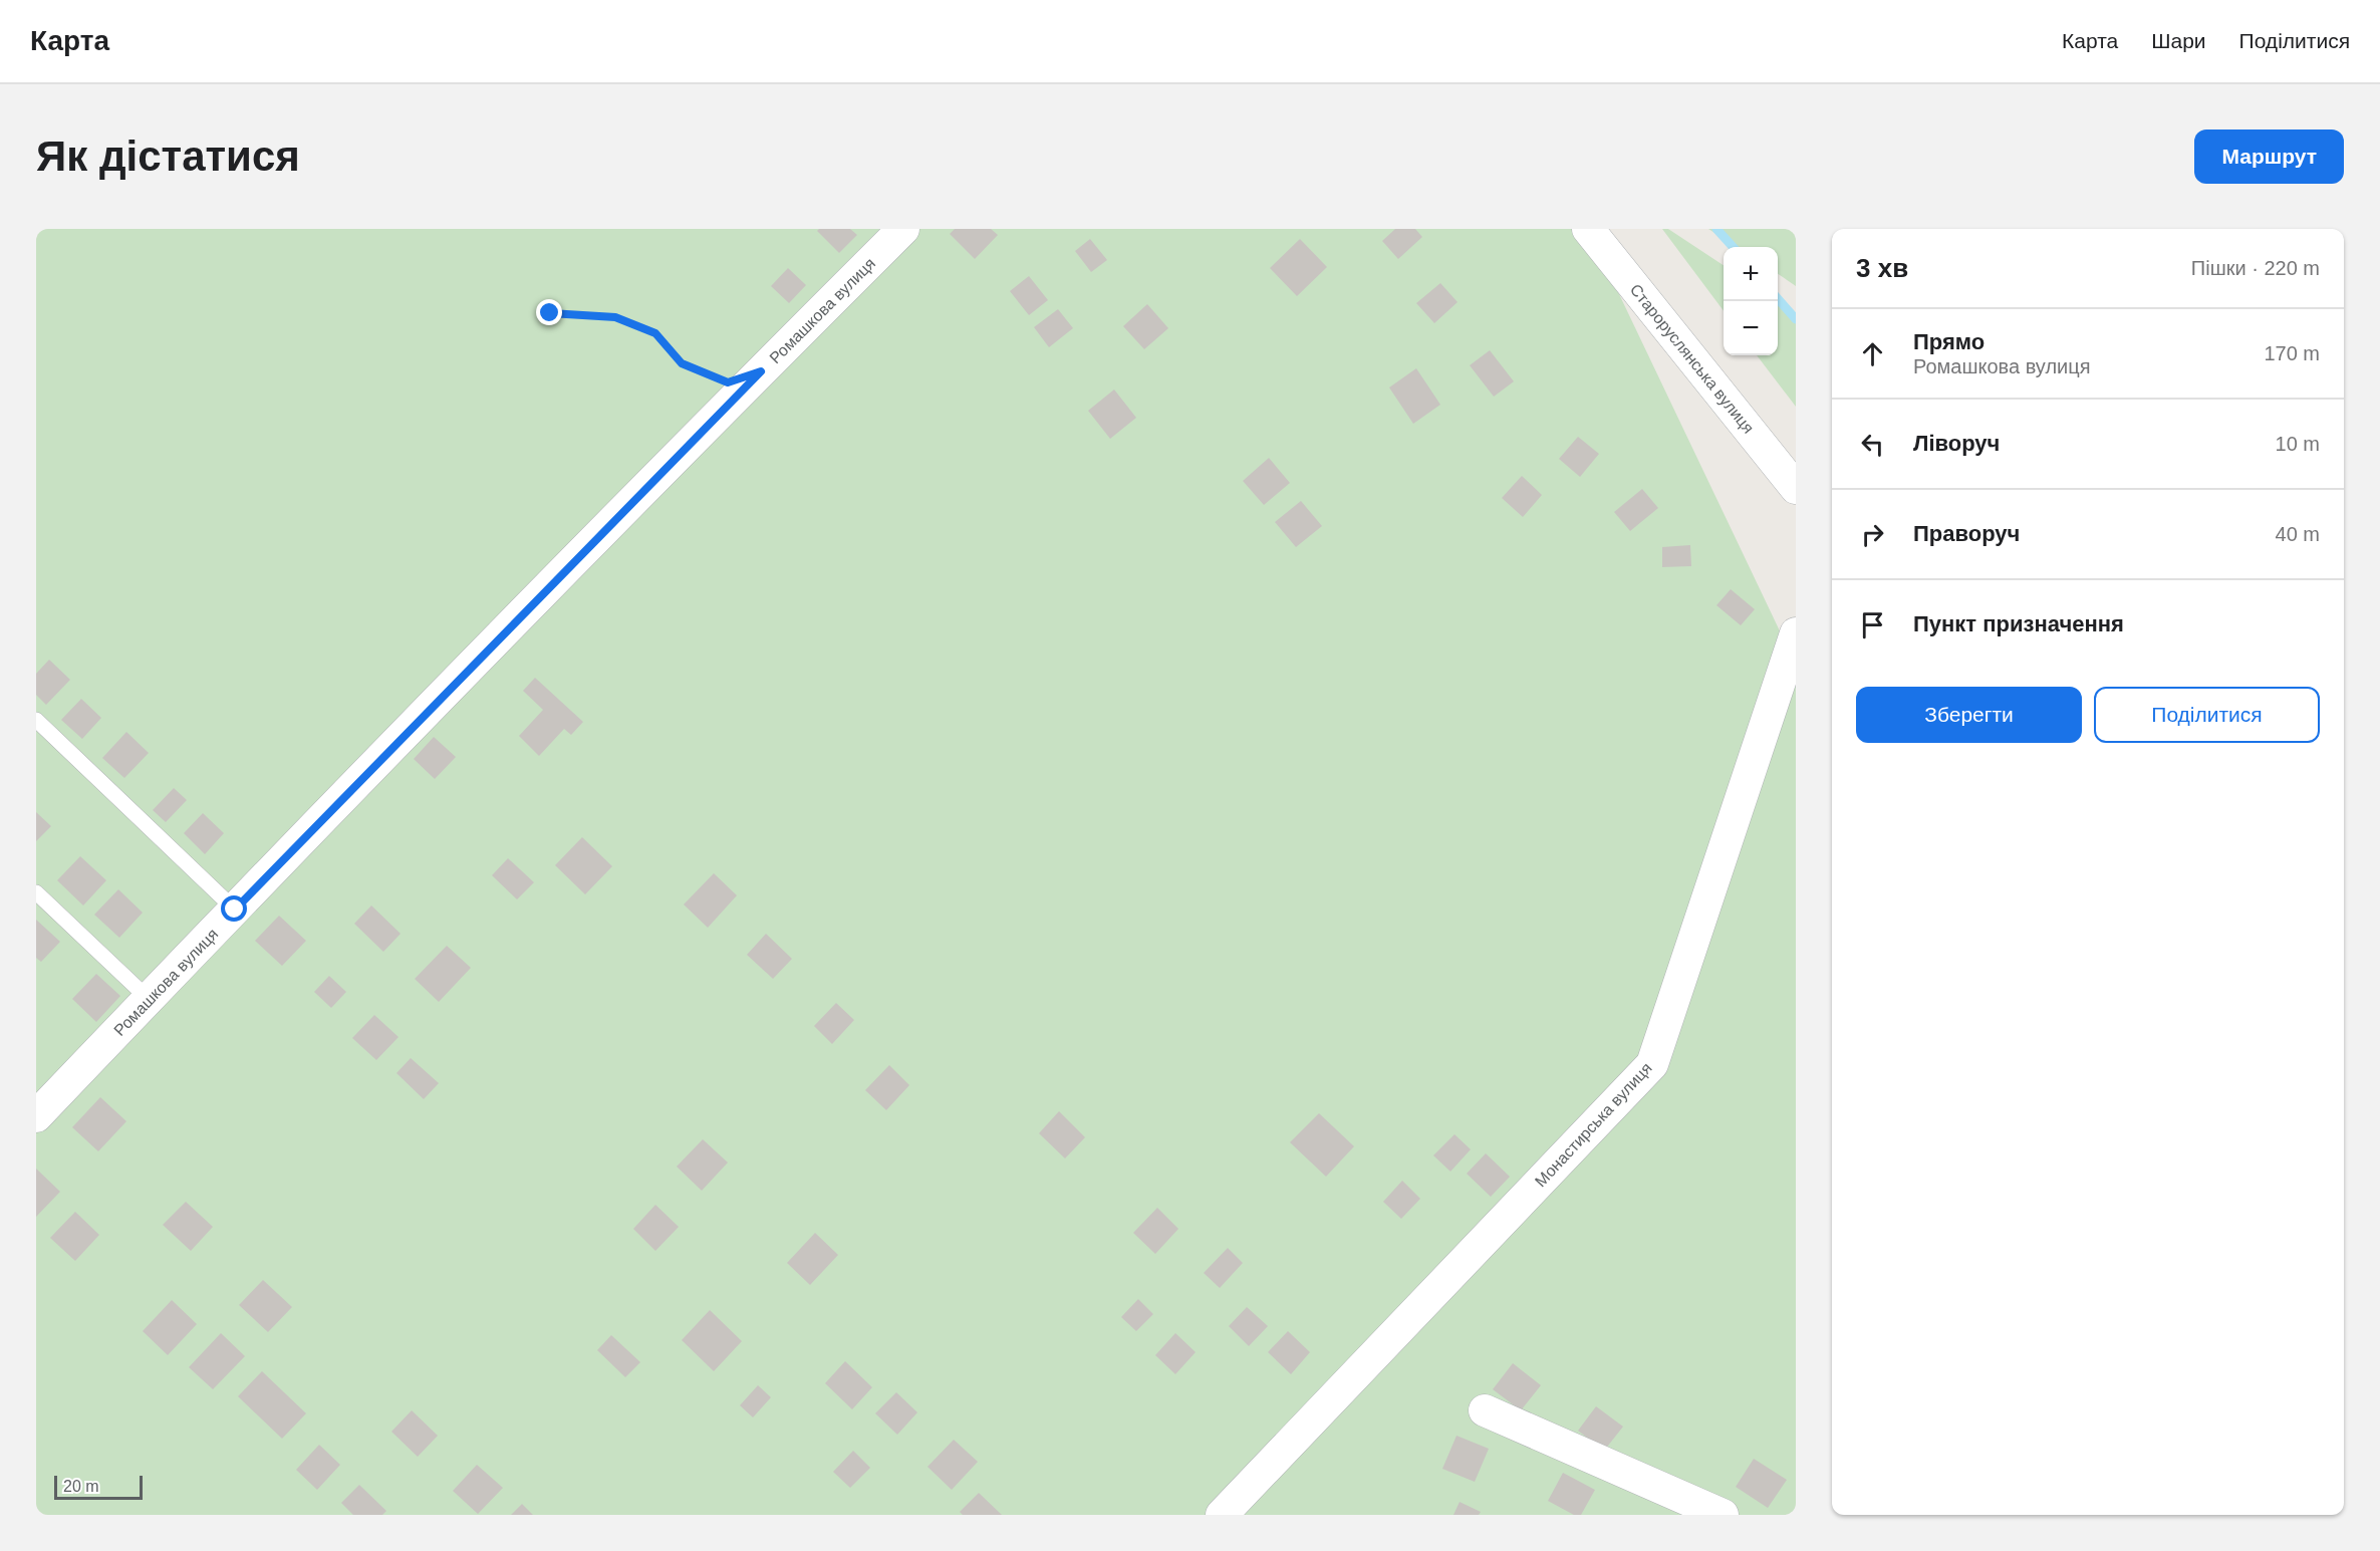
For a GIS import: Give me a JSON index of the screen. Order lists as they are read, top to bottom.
{
  "streets": {
    "street": ["Ромашкова вулиця", "Староруслянська вулиця", "Монастирська вулиця"]
  },
  "scale_bar": "20 m",
  "page": {
    "header": "Карта",
    "nav": ["Карта", "Шари", "Поділитися"],
    "buttons": [
      "Маршрут",
      ["Зберегти", "Поділитися"]
    ],
    "title": "Як дістатися",
    "heading": ["3 хв", "Пішки · 220 m"],
    "map_buttons": ["+", "−"],
    "list": [
      ["Прямо", "Ромашкова вулиця", "170 m"],
      ["Ліворуч", "10 m"],
      ["Праворуч", "40 m"],
      "Пункт призначення"
    ],
    "scale": "20 m"
  }
}
